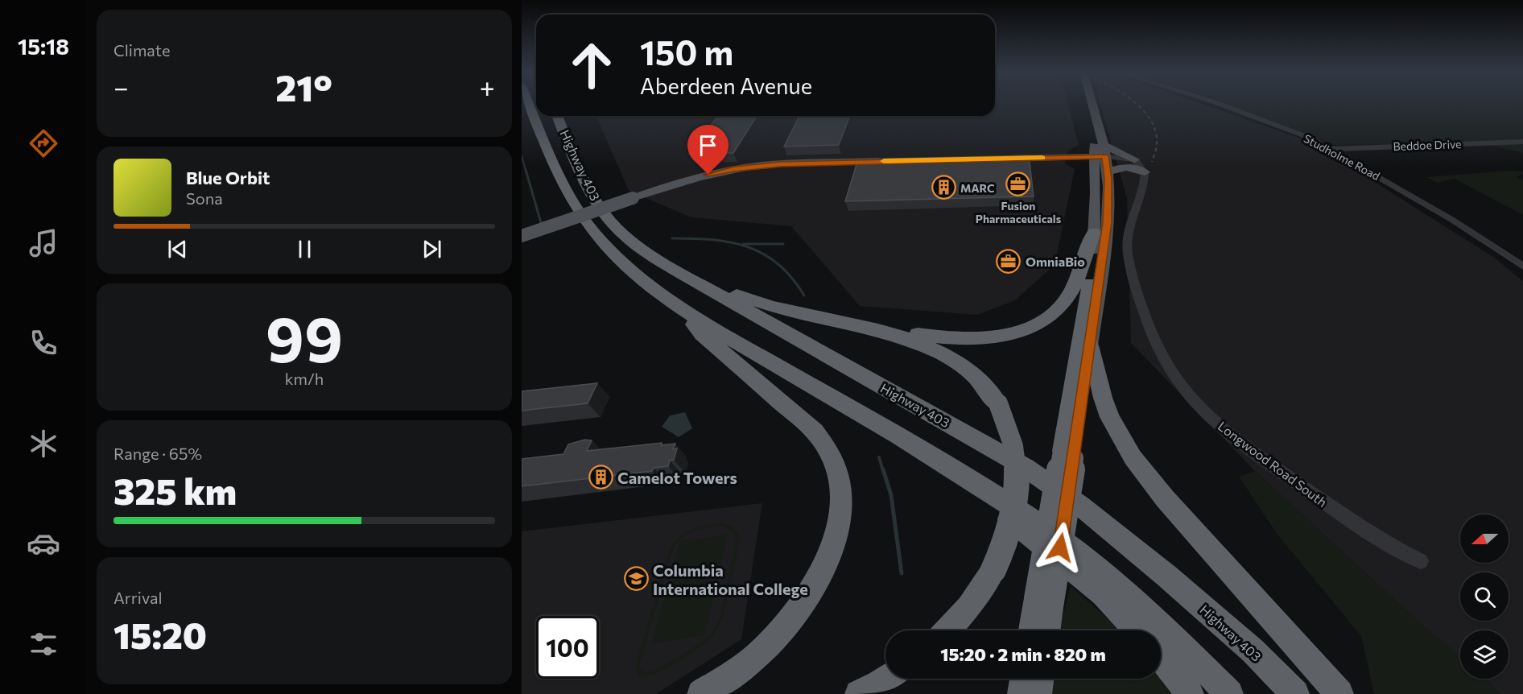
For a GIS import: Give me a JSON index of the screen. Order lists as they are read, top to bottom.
{
  "streets": {
    "highway": ["Highway 403"],
    "street": ["Beddoe Drive", "Studholme Road", "Longwood Road South"]
  },
  "crossings": [
    ["Beddoe Drive", "Studholme Road"]
  ],
  "places": {
    "office": ["Fusion Pharmaceuticals", "OmniaBio"],
    "building": ["MARC", "Camelot Towers"],
    "school or university": ["Columbia International College"]
  },
  "north": "left",
  "page": {
    "tabs": "15:18",
    "tile": [
      "Climate",
      ["99", "km/h"],
      ["Range · 65%", "325 km"],
      ["Arrival", "15:20"]
    ],
    "turn": ["150 m", "Aberdeen Avenue"],
    "heat": ["−", "21°", "+"],
    "song": ["Blue Orbit", "Sona"],
    "limit": "100",
    "trip": "15:20 · 2 min · 820 m"
  }
}
